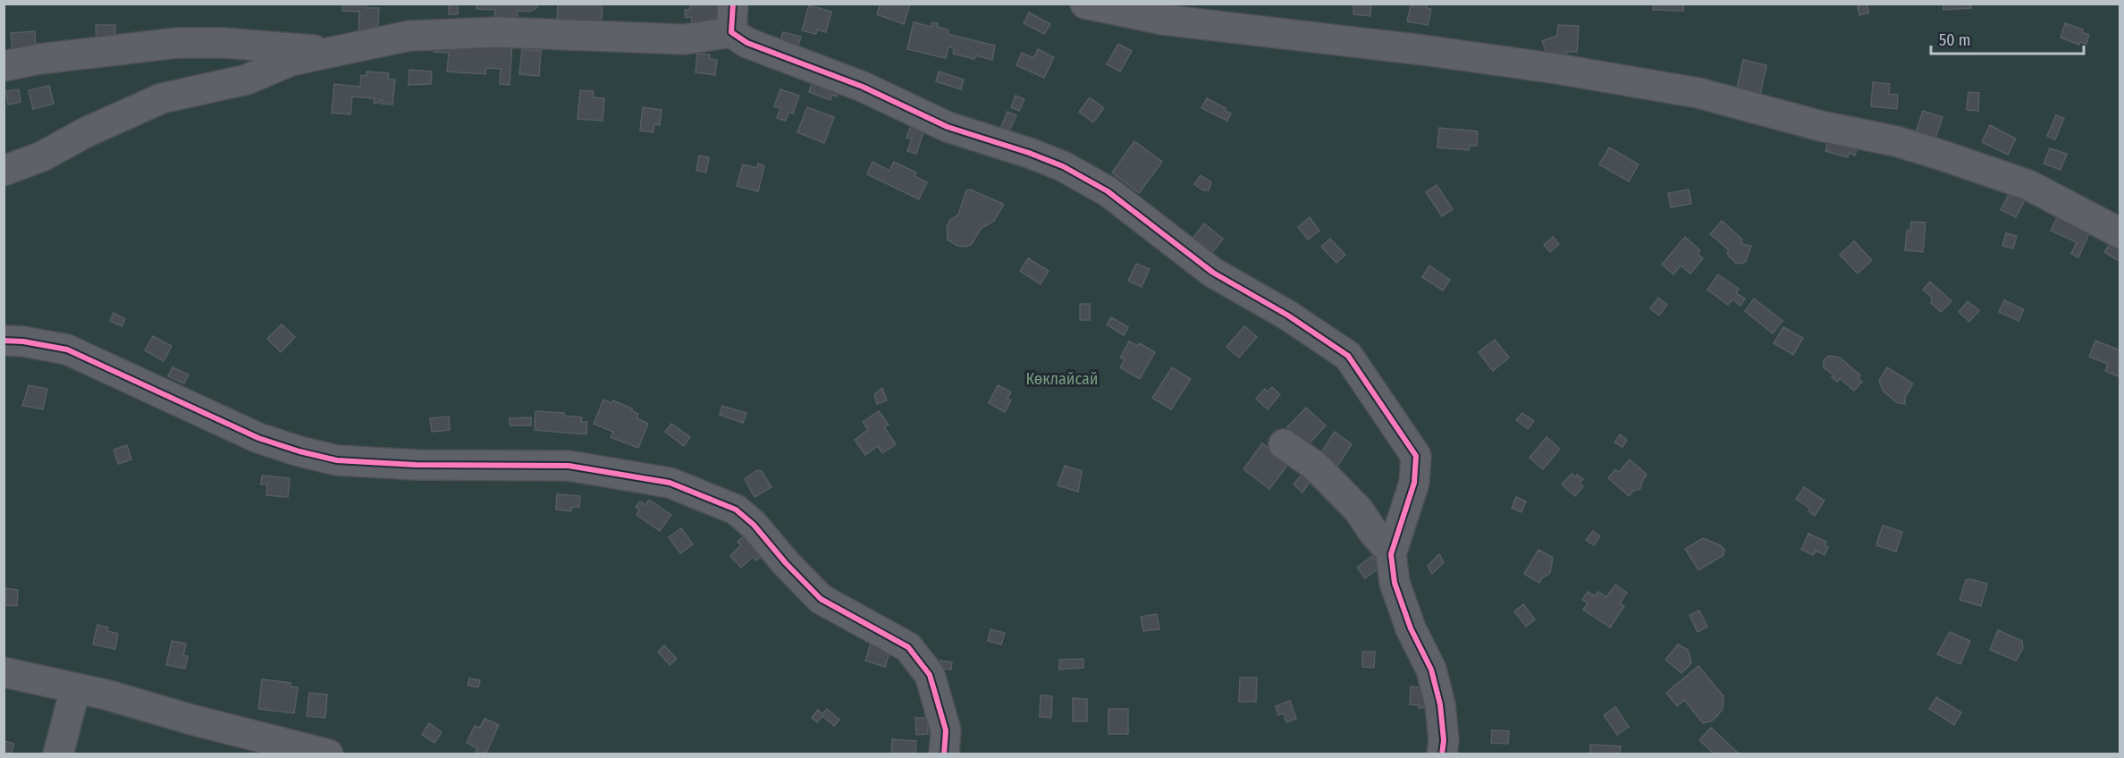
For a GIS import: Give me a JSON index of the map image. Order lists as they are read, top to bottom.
{
  "parks": ["Көклайсай"],
  "scale_bar": "50 m"
}
